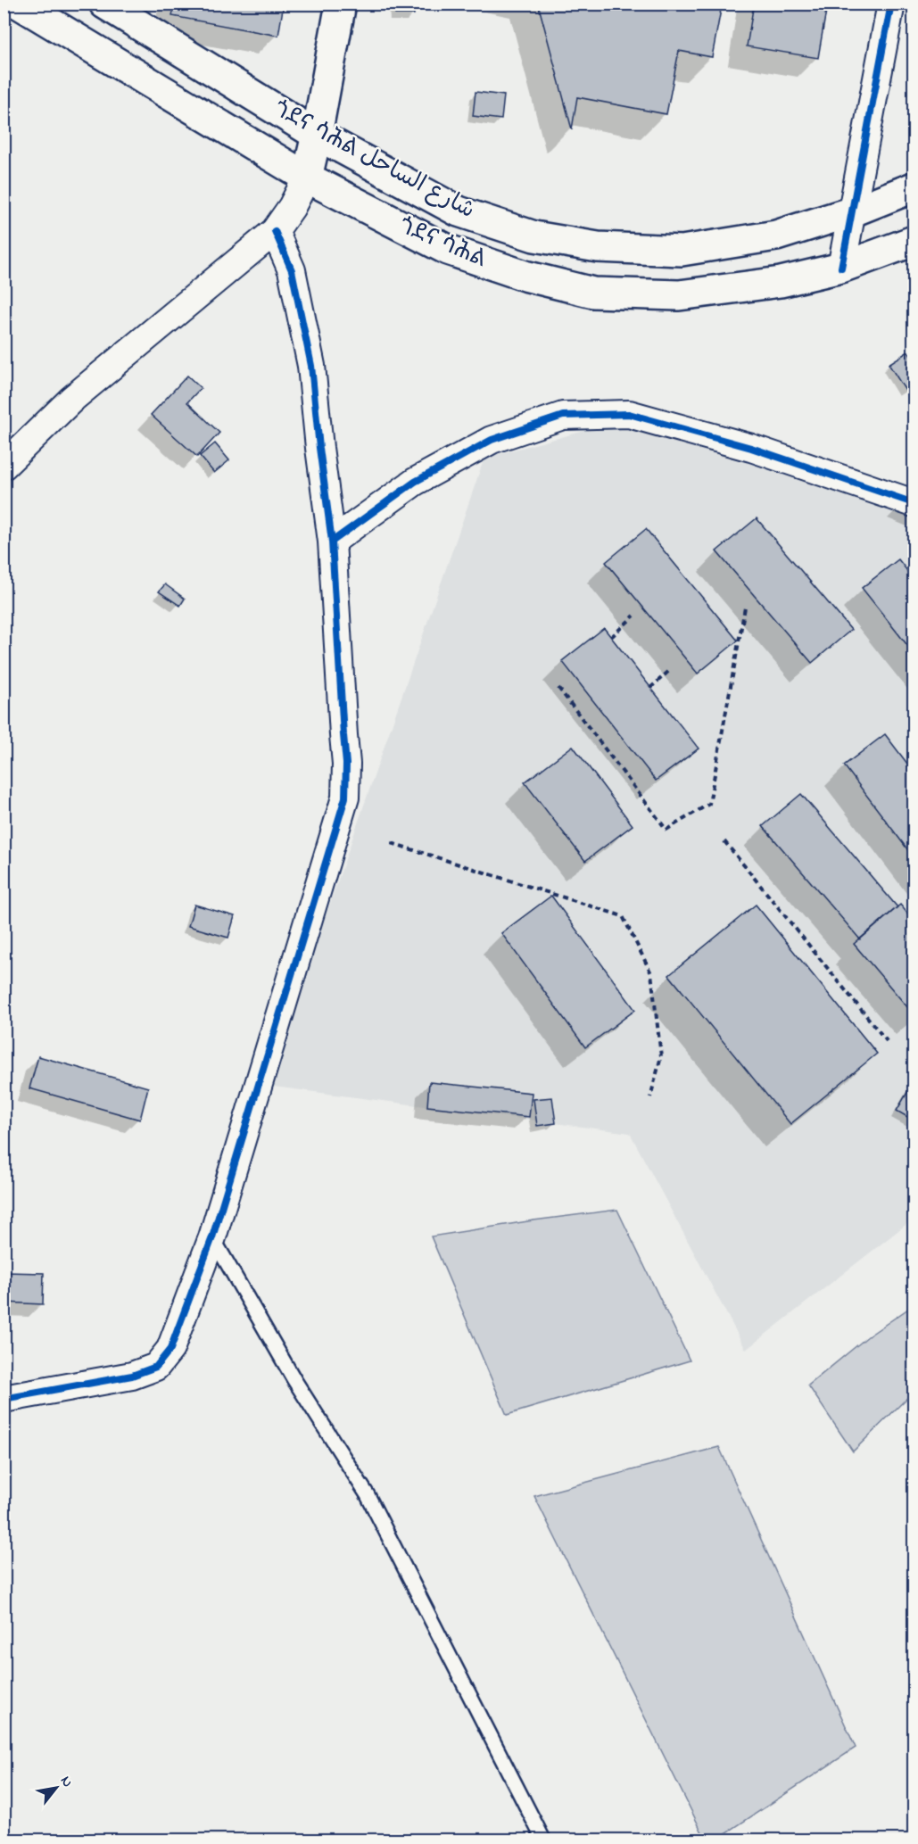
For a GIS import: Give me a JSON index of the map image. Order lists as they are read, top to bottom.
{
  "streets": {
    "main road": ["ጎደና ሳሕል شارع الساحل", "ጎደና ሳሕል"]
  },
  "north": "top right"
}
